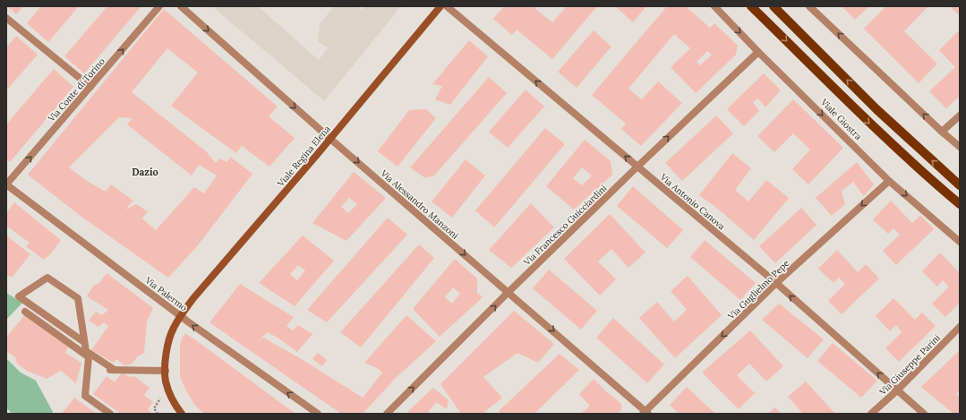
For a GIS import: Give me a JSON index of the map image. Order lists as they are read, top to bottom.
{
  "streets": {
    "main road": ["Viale Giostra", "Viale Regina Elena"],
    "street": [
      "Via Conte di Torino",
      "Via Antonio Canova",
      "Via Alessandro Manzoni",
      "Via Francesco Guicciardini",
      "Via Guglielmo Pepe",
      "Via Palermo",
      "Via Giuseppe Parini"
    ]
  },
  "crossings": [
    ["Via Conte di Torino", "Via Palermo"],
    ["Viale Giostra", "Via Francesco Guicciardini"],
    ["Viale Giostra", "Via Guglielmo Pepe"],
    ["Viale Regina Elena", "Via Alessandro Manzoni"],
    ["Viale Regina Elena", "Via Palermo"],
    ["Via Antonio Canova", "Via Francesco Guicciardini"],
    ["Via Antonio Canova", "Via Guglielmo Pepe"],
    ["Via Antonio Canova", "Via Giuseppe Parini"],
    ["Via Alessandro Manzoni", "Via Francesco Guicciardini"],
    ["Via Alessandro Manzoni", "Via Guglielmo Pepe"]
  ],
  "one_way": [
    "Via Conte di Torino",
    "Via Antonio Canova",
    "Via Alessandro Manzoni",
    "Via Francesco Guicciardini",
    "Via Guglielmo Pepe",
    "Via Palermo"
  ],
  "districts": ["Dazio"]
}
